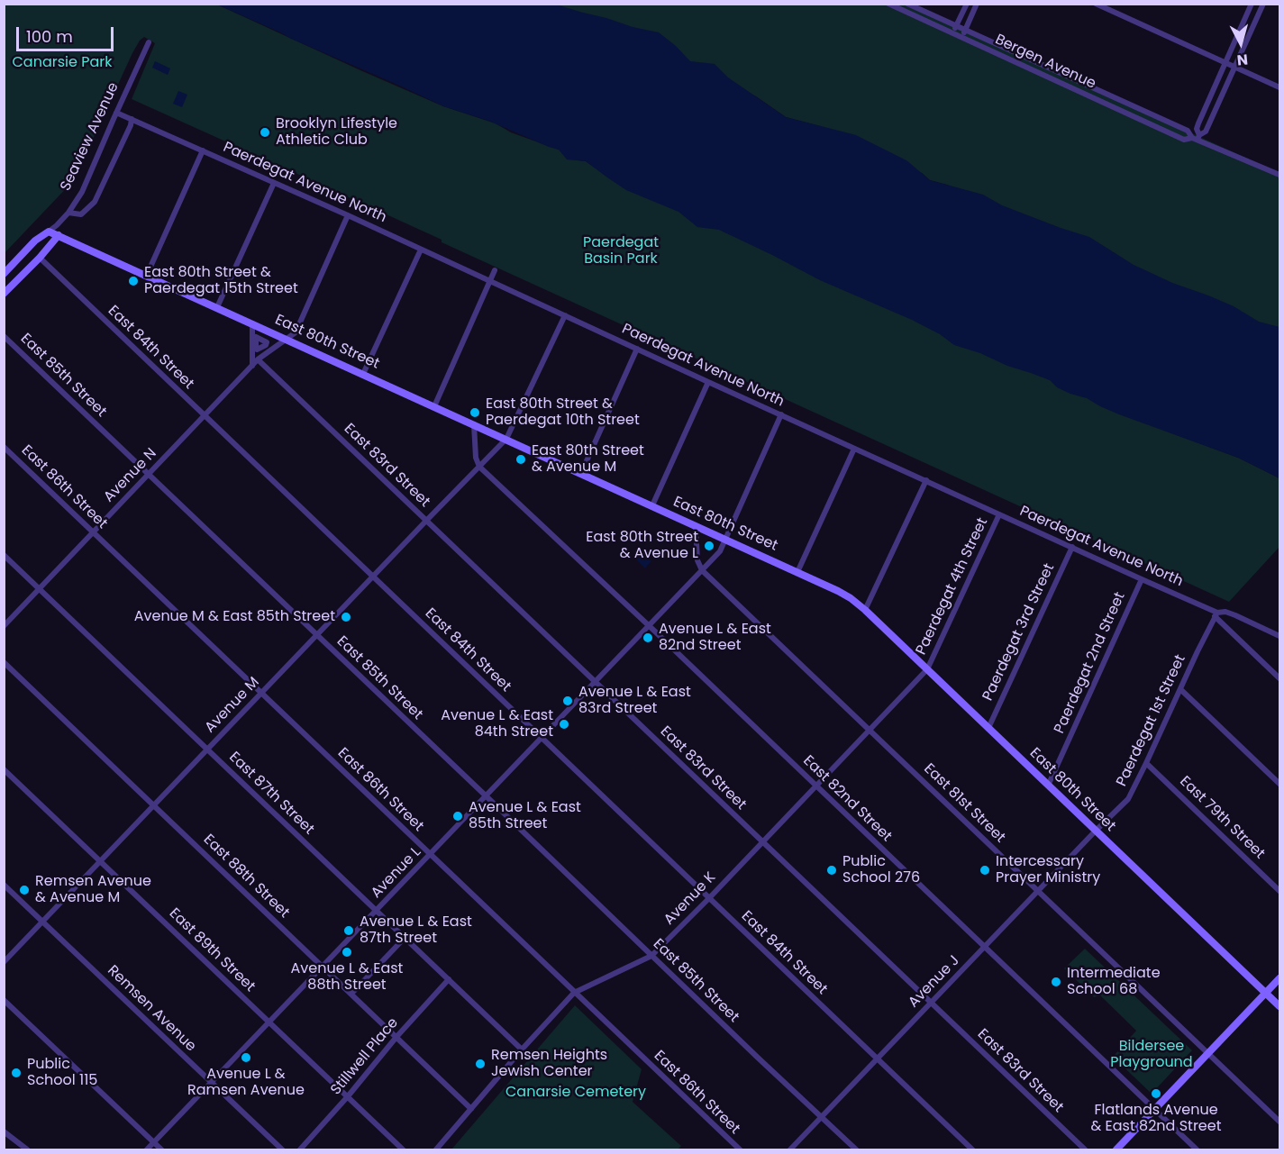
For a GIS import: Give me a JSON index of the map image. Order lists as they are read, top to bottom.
{
  "streets": {
    "street": [
      "Bergen Avenue",
      "Seaview Avenue",
      "Paerdegat Avenue North",
      "East 80th Street",
      "East 84th Street",
      "East 85th Street",
      "East 83rd Street",
      "Avenue N",
      "East 86th Street",
      "Paerdegat 4th Street",
      "Paerdegat 3rd Street",
      "Paerdegat 2nd Street",
      "Avenue M",
      "Paerdegat 1st Street",
      "East 87th Street",
      "East 82nd Street",
      "East 81st Street",
      "East 79th Street",
      "Avenue L",
      "East 88th Street",
      "Avenue K",
      "East 89th Street",
      "Avenue J",
      "Remsen Avenue",
      "Stillwell Place"
    ]
  },
  "crossings": [
    ["Seaview Avenue", "Paerdegat Avenue North"],
    ["Seaview Avenue", "East 80th Street"],
    ["Paerdegat Avenue North", "Avenue N"],
    ["Paerdegat Avenue North", "Paerdegat 4th Street"],
    ["Paerdegat Avenue North", "Paerdegat 3rd Street"],
    ["Paerdegat Avenue North", "Paerdegat 2nd Street"],
    ["Paerdegat Avenue North", "Avenue M"],
    ["Paerdegat Avenue North", "Paerdegat 1st Street"],
    ["Paerdegat Avenue North", "Avenue L"],
    ["East 80th Street", "Avenue N"],
    ["East 80th Street", "Paerdegat 4th Street"],
    ["East 80th Street", "Paerdegat 3rd Street"],
    ["East 80th Street", "Paerdegat 2nd Street"],
    ["East 80th Street", "Avenue M"],
    ["East 80th Street", "Paerdegat 1st Street"],
    ["East 80th Street", "Avenue L"],
    ["East 80th Street", "Avenue K"],
    ["East 80th Street", "Avenue J"],
    ["East 84th Street", "Avenue N"],
    ["East 84th Street", "Avenue M"],
    ["East 84th Street", "Avenue L"],
    ["East 84th Street", "Avenue K"],
    ["East 84th Street", "Avenue J"],
    ["East 85th Street", "Avenue N"],
    ["East 85th Street", "Avenue M"],
    ["East 85th Street", "Avenue L"],
    ["East 85th Street", "Avenue K"],
    ["East 85th Street", "Avenue J"],
    ["East 83rd Street", "Avenue N"],
    ["East 83rd Street", "Avenue M"],
    ["East 83rd Street", "Avenue L"],
    ["East 83rd Street", "Avenue K"],
    ["East 83rd Street", "Avenue J"],
    ["Avenue N", "East 86th Street"],
    ["Avenue N", "East 87th Street"],
    ["East 86th Street", "Avenue M"],
    ["East 86th Street", "Avenue L"],
    ["East 86th Street", "Avenue K"],
    ["Paerdegat 4th Street", "Avenue K"],
    ["Avenue M", "East 87th Street"],
    ["Avenue M", "East 82nd Street"],
    ["Avenue M", "East 88th Street"],
    ["Avenue M", "East 89th Street"],
    ["Avenue M", "Remsen Avenue"],
    ["Paerdegat 1st Street", "East 79th Street"],
    ["Paerdegat 1st Street", "Avenue J"],
    ["East 87th Street", "Avenue L"],
    ["East 87th Street", "Avenue K"],
    ["East 87th Street", "Stillwell Place"],
    ["East 82nd Street", "Avenue L"],
    ["East 82nd Street", "Avenue K"],
    ["East 82nd Street", "Avenue J"],
    ["East 81st Street", "Avenue L"],
    ["East 81st Street", "Avenue K"],
    ["East 81st Street", "Avenue J"],
    ["Avenue L", "East 88th Street"],
    ["Avenue L", "East 89th Street"],
    ["Avenue L", "Remsen Avenue"],
    ["East 88th Street", "Avenue K"],
    ["East 88th Street", "Stillwell Place"],
    ["East 89th Street", "Stillwell Place"]
  ],
  "parks": [
    "Canarsie Park",
    "Paerdegat Basin Park",
    "Bildersee Playground",
    "Canarsie Cemetery"
  ],
  "places": [
    "Brooklyn Lifestyle Athletic Club",
    "East 80th Street & Paerdegat 15th Street",
    "East 80th Street & Paerdegat 10th Street",
    "East 80th Street & Avenue M",
    "East 80th Street & Avenue L",
    "Avenue M & East 85th Street",
    "Avenue L & East 82nd Street",
    "Avenue L & East 83rd Street",
    "Avenue L & East 84th Street",
    "Avenue L & East 85th Street",
    "Public School 276",
    "Intercessary Prayer Ministry",
    "Remsen Avenue & Avenue M",
    "Avenue L & East 87th Street",
    "Avenue L & East 88th Street",
    "Intermediate School 68",
    "Avenue L & Ramsen Avenue",
    "Remsen Heights Jewish Center",
    "Public School 115",
    "Flatlands Avenue & East 82nd Street"
  ],
  "scale_bar": "100 m",
  "north": "bottom"
}
